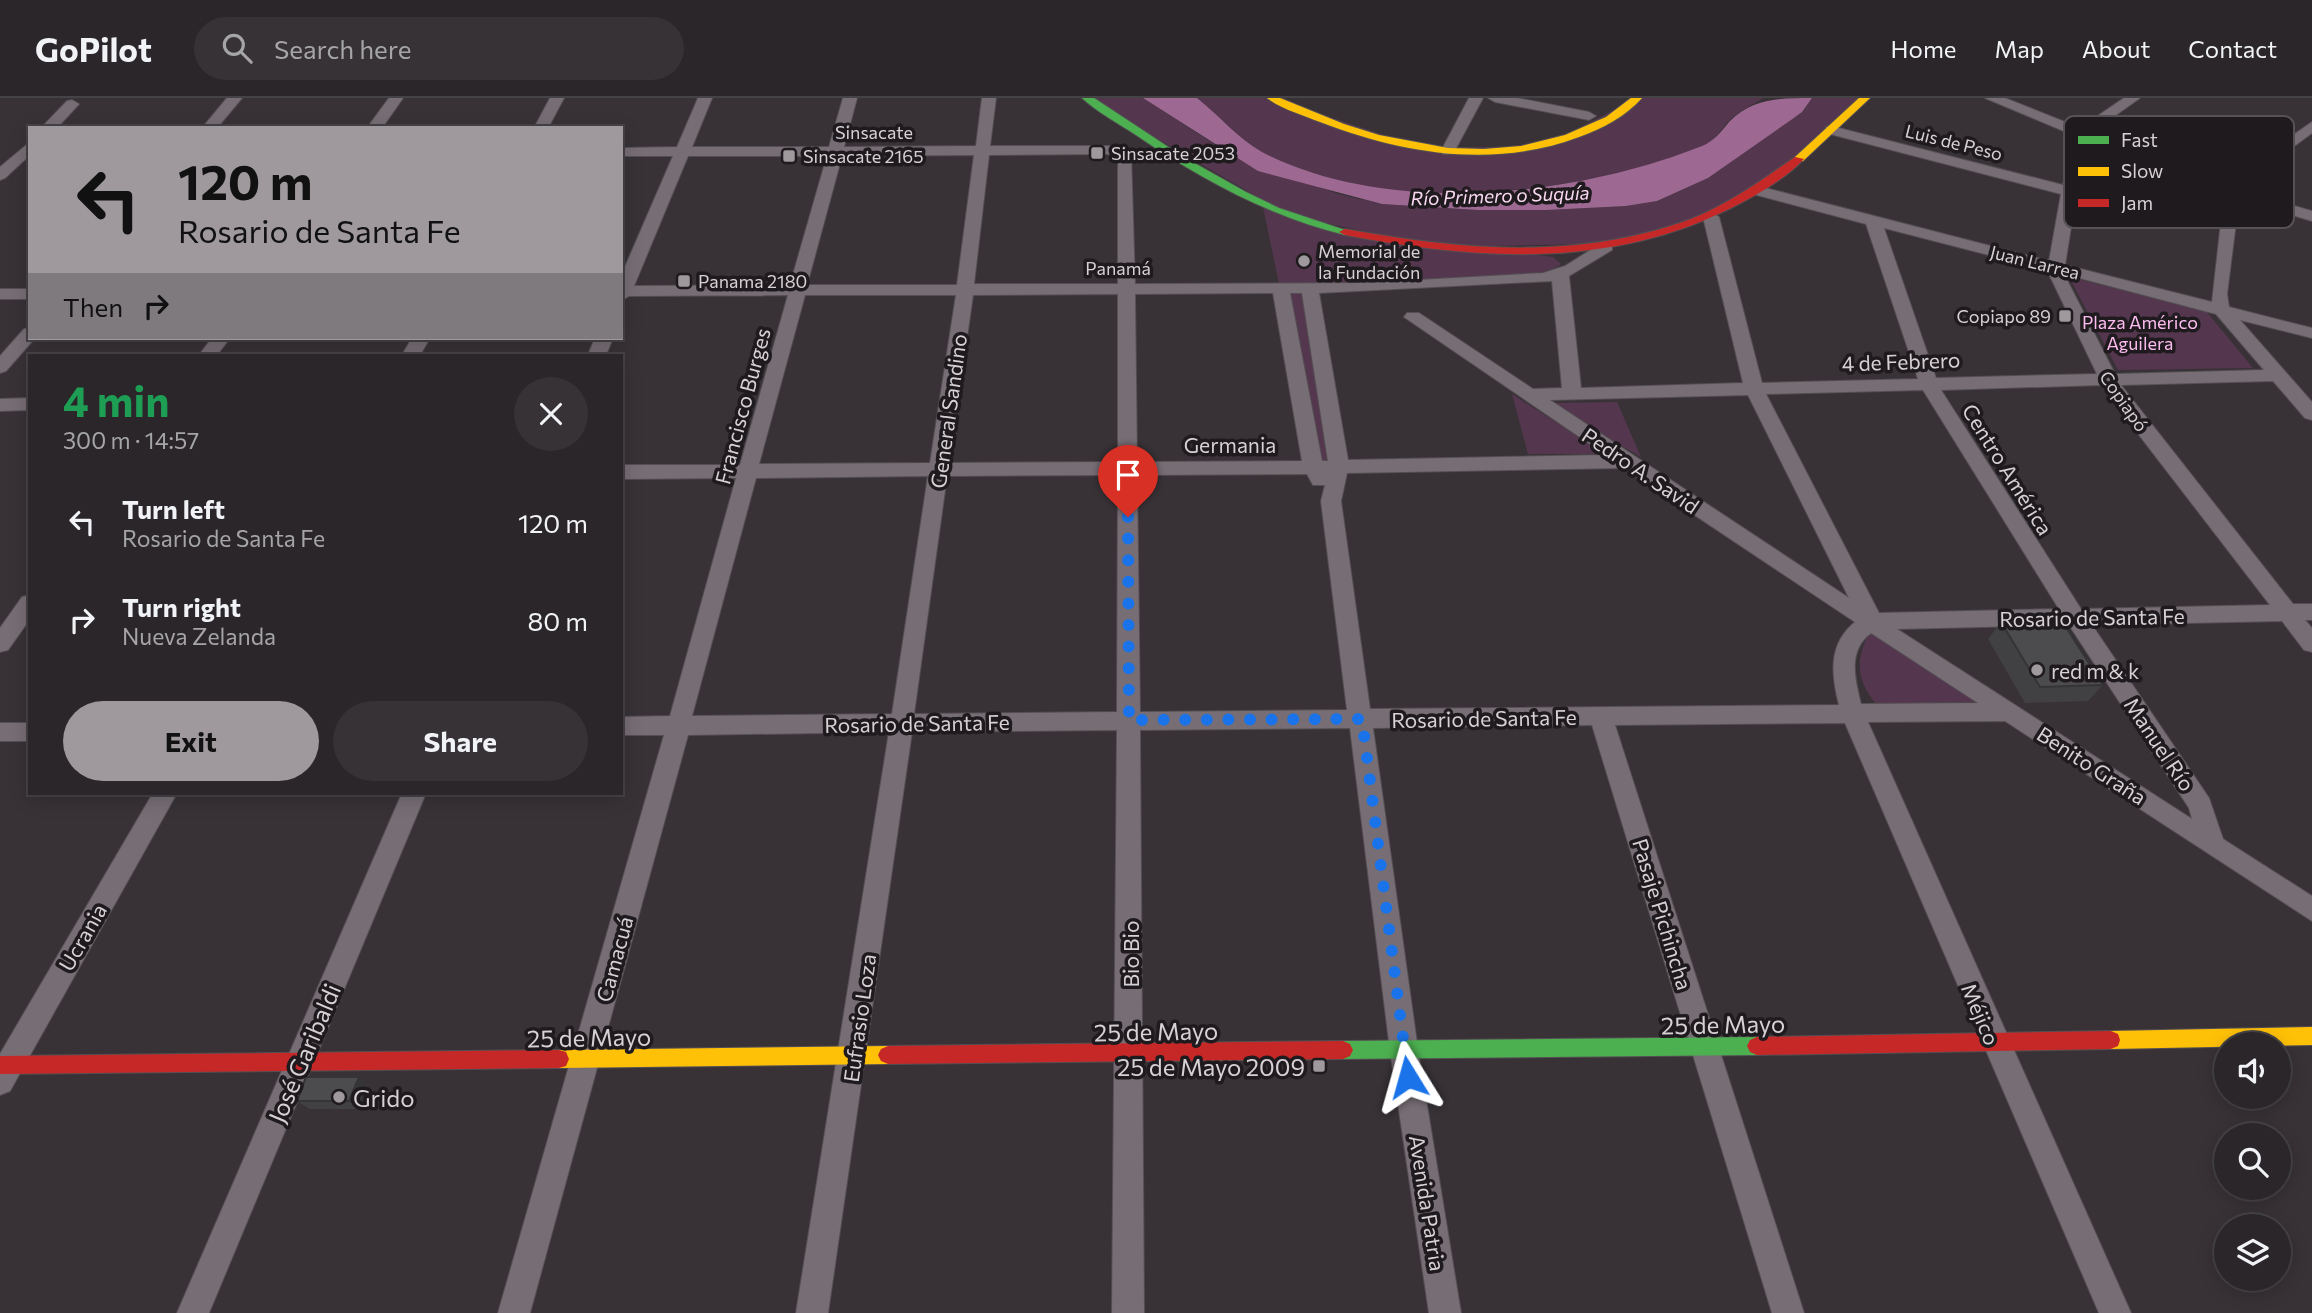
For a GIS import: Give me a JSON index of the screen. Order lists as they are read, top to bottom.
{
  "streets": {
    "main road": ["25 de Mayo"],
    "street": [
      "Sinsacate",
      "Luis de Peso",
      "Juan Larrea",
      "Panamá",
      "4 de Febrero",
      "Copiapó",
      "Francisco Burges",
      "General Sandino",
      "Germania",
      "Centro América",
      "Pedro A. Savid",
      "Rosario de Santa Fe",
      "Manuel Río",
      "Benito Graña",
      "Pasaje Pichincha",
      "Ucrania",
      "Bio Bio",
      "Camacuá",
      "Méjico",
      "Eufrasio Loza",
      "José Garibaldi",
      "Avenida Patria"
    ]
  },
  "crossings": [
    ["Sinsacate", "Francisco Burges"],
    ["Sinsacate", "General Sandino"],
    ["Sinsacate", "Bio Bio"],
    ["Juan Larrea", "Copiapó"],
    ["Juan Larrea", "Centro América"],
    ["Panamá", "Francisco Burges"],
    ["Panamá", "General Sandino"],
    ["Panamá", "Bio Bio"],
    ["4 de Febrero", "Copiapó"],
    ["4 de Febrero", "Centro América"],
    ["4 de Febrero", "Pedro A. Savid"],
    ["Copiapó", "Rosario de Santa Fe"],
    ["Francisco Burges", "Germania"],
    ["Francisco Burges", "Rosario de Santa Fe"],
    ["Francisco Burges", "Camacuá"],
    ["General Sandino", "Germania"],
    ["General Sandino", "Rosario de Santa Fe"],
    ["General Sandino", "Eufrasio Loza"],
    ["Germania", "Pedro A. Savid"],
    ["Germania", "Bio Bio"],
    ["Centro América", "Rosario de Santa Fe"],
    ["Centro América", "Manuel Río"],
    ["Pedro A. Savid", "Rosario de Santa Fe"],
    ["Pedro A. Savid", "Benito Graña"],
    ["Pedro A. Savid", "Méjico"],
    ["Rosario de Santa Fe", "Manuel Río"],
    ["Rosario de Santa Fe", "Benito Graña"],
    ["Rosario de Santa Fe", "Pasaje Pichincha"],
    ["Rosario de Santa Fe", "Bio Bio"],
    ["Rosario de Santa Fe", "Camacuá"],
    ["Rosario de Santa Fe", "Méjico"],
    ["Rosario de Santa Fe", "Eufrasio Loza"],
    ["Rosario de Santa Fe", "Avenida Patria"],
    ["Manuel Río", "Benito Graña"],
    ["Benito Graña", "Méjico"],
    ["Pasaje Pichincha", "25 de Mayo"],
    ["Ucrania", "25 de Mayo"],
    ["Bio Bio", "25 de Mayo"],
    ["Camacuá", "25 de Mayo"],
    ["Méjico", "25 de Mayo"],
    ["Eufrasio Loza", "25 de Mayo"],
    ["25 de Mayo", "José Garibaldi"],
    ["25 de Mayo", "Avenida Patria"]
  ],
  "water": ["Río Primero o Suquía"],
  "parks": ["Plaza Américo Aguilera"],
  "places": {
    "transit": [
      "Sinsacate 2053",
      "Sinsacate 2165",
      "Panama 2180",
      "Copiapo 89",
      "25 de Mayo 2009"
    ],
    "other": ["Memorial de la Fundación", "red m & k", "Grido"]
  },
  "legend": ["Fast", "Slow", "Jam"],
  "page": {
    "header": "GoPilot",
    "search": "Search here",
    "nav": [
      "Home",
      "Map",
      "About",
      "Contact"
    ],
    "turn": ["120 m", "Rosario de Santa Fe"],
    "then": "Then",
    "heading": ["4 min", "300 m · 14:57"],
    "list": [
      {
        "name": "Turn left",
        "note": "Rosario de Santa Fe",
        "value": "120 m"
      },
      {
        "name": "Turn right",
        "note": "Nueva Zelanda",
        "value": "80 m"
      }
    ],
    "buttons": ["Exit", "Share"]
  }
}
